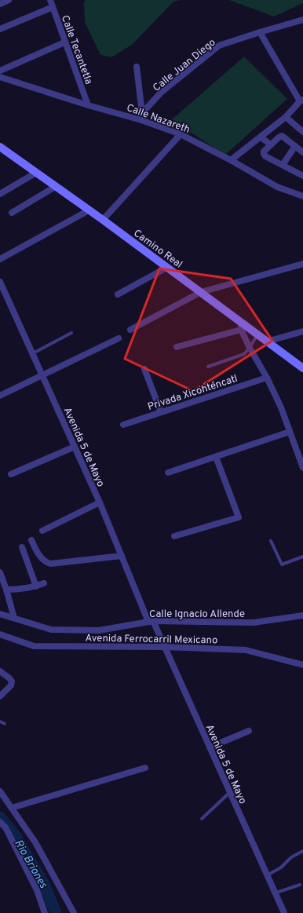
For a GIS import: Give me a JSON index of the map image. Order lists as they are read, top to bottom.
{
  "streets": {
    "main road": ["Camino Real"],
    "street": [
      "Calle Tecantetla",
      "Calle Juan Diego",
      "Calle Nazareth",
      "Privada Xicohténcatl",
      "Avenida 5 de Mayo",
      "Calle Ignacio Allende",
      "Avenida Ferrocarril Mexicano"
    ]
  },
  "crossings": [
    ["Calle Tecantetla", "Calle Nazareth"],
    ["Calle Juan Diego", "Calle Nazareth"],
    ["Avenida 5 de Mayo", "Calle Ignacio Allende"],
    ["Avenida 5 de Mayo", "Avenida Ferrocarril Mexicano"]
  ],
  "water": ["Rio Briones"]
}
